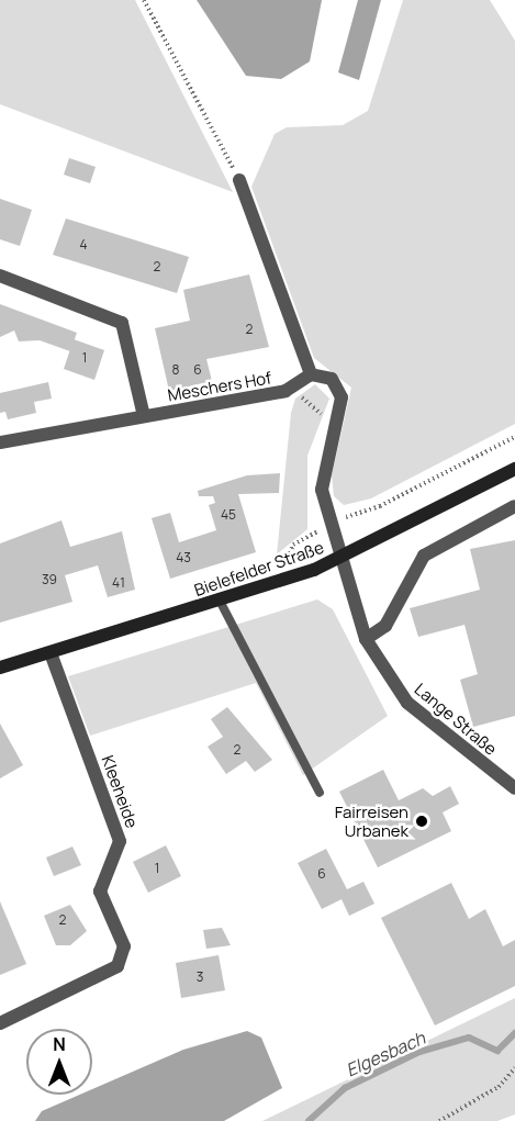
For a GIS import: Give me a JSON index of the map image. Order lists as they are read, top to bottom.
{
  "streets": {
    "main road": ["Bielefelder Straße"],
    "street": ["Meschers Hof", "Lange Straße", "Kleeheide"]
  },
  "crossings": [
    ["Bielefelder Straße", "Lange Straße"],
    ["Bielefelder Straße", "Kleeheide"]
  ],
  "water": ["Elgesbach"],
  "places": ["Fairreisen Urbanek"],
  "house_numbers": [
    "4",
    "2",
    "2",
    "1",
    "8",
    "6",
    "45",
    "43",
    "39",
    "41",
    "2",
    "1",
    "6",
    "2",
    "3"
  ],
  "north": "top"
}
